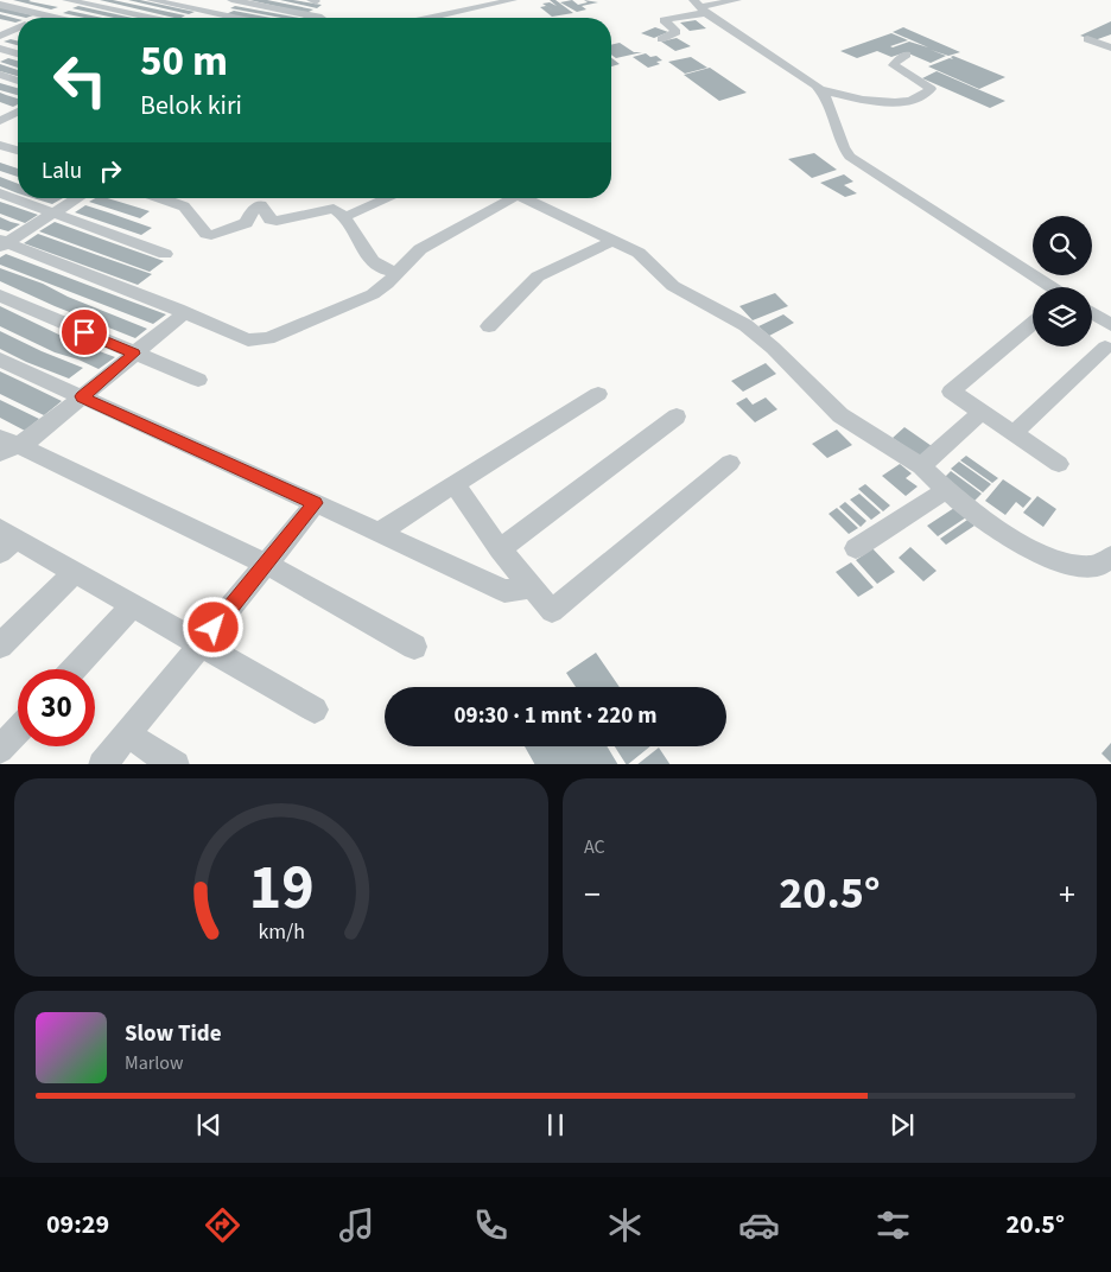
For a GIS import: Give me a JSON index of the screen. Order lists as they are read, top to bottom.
{
  "page": {
    "turn": ["50 m", "Belok kiri"],
    "then": "Lalu",
    "limit": "30",
    "trip": "09:30 · 1 mnt · 220 m",
    "tile": "AC",
    "heat": ["−", "20.5°", "+"],
    "song": ["Slow Tide", "Marlow"],
    "tabs": ["09:29", "20.5°"],
    "gauge": ["19", "km/h"]
  }
}
